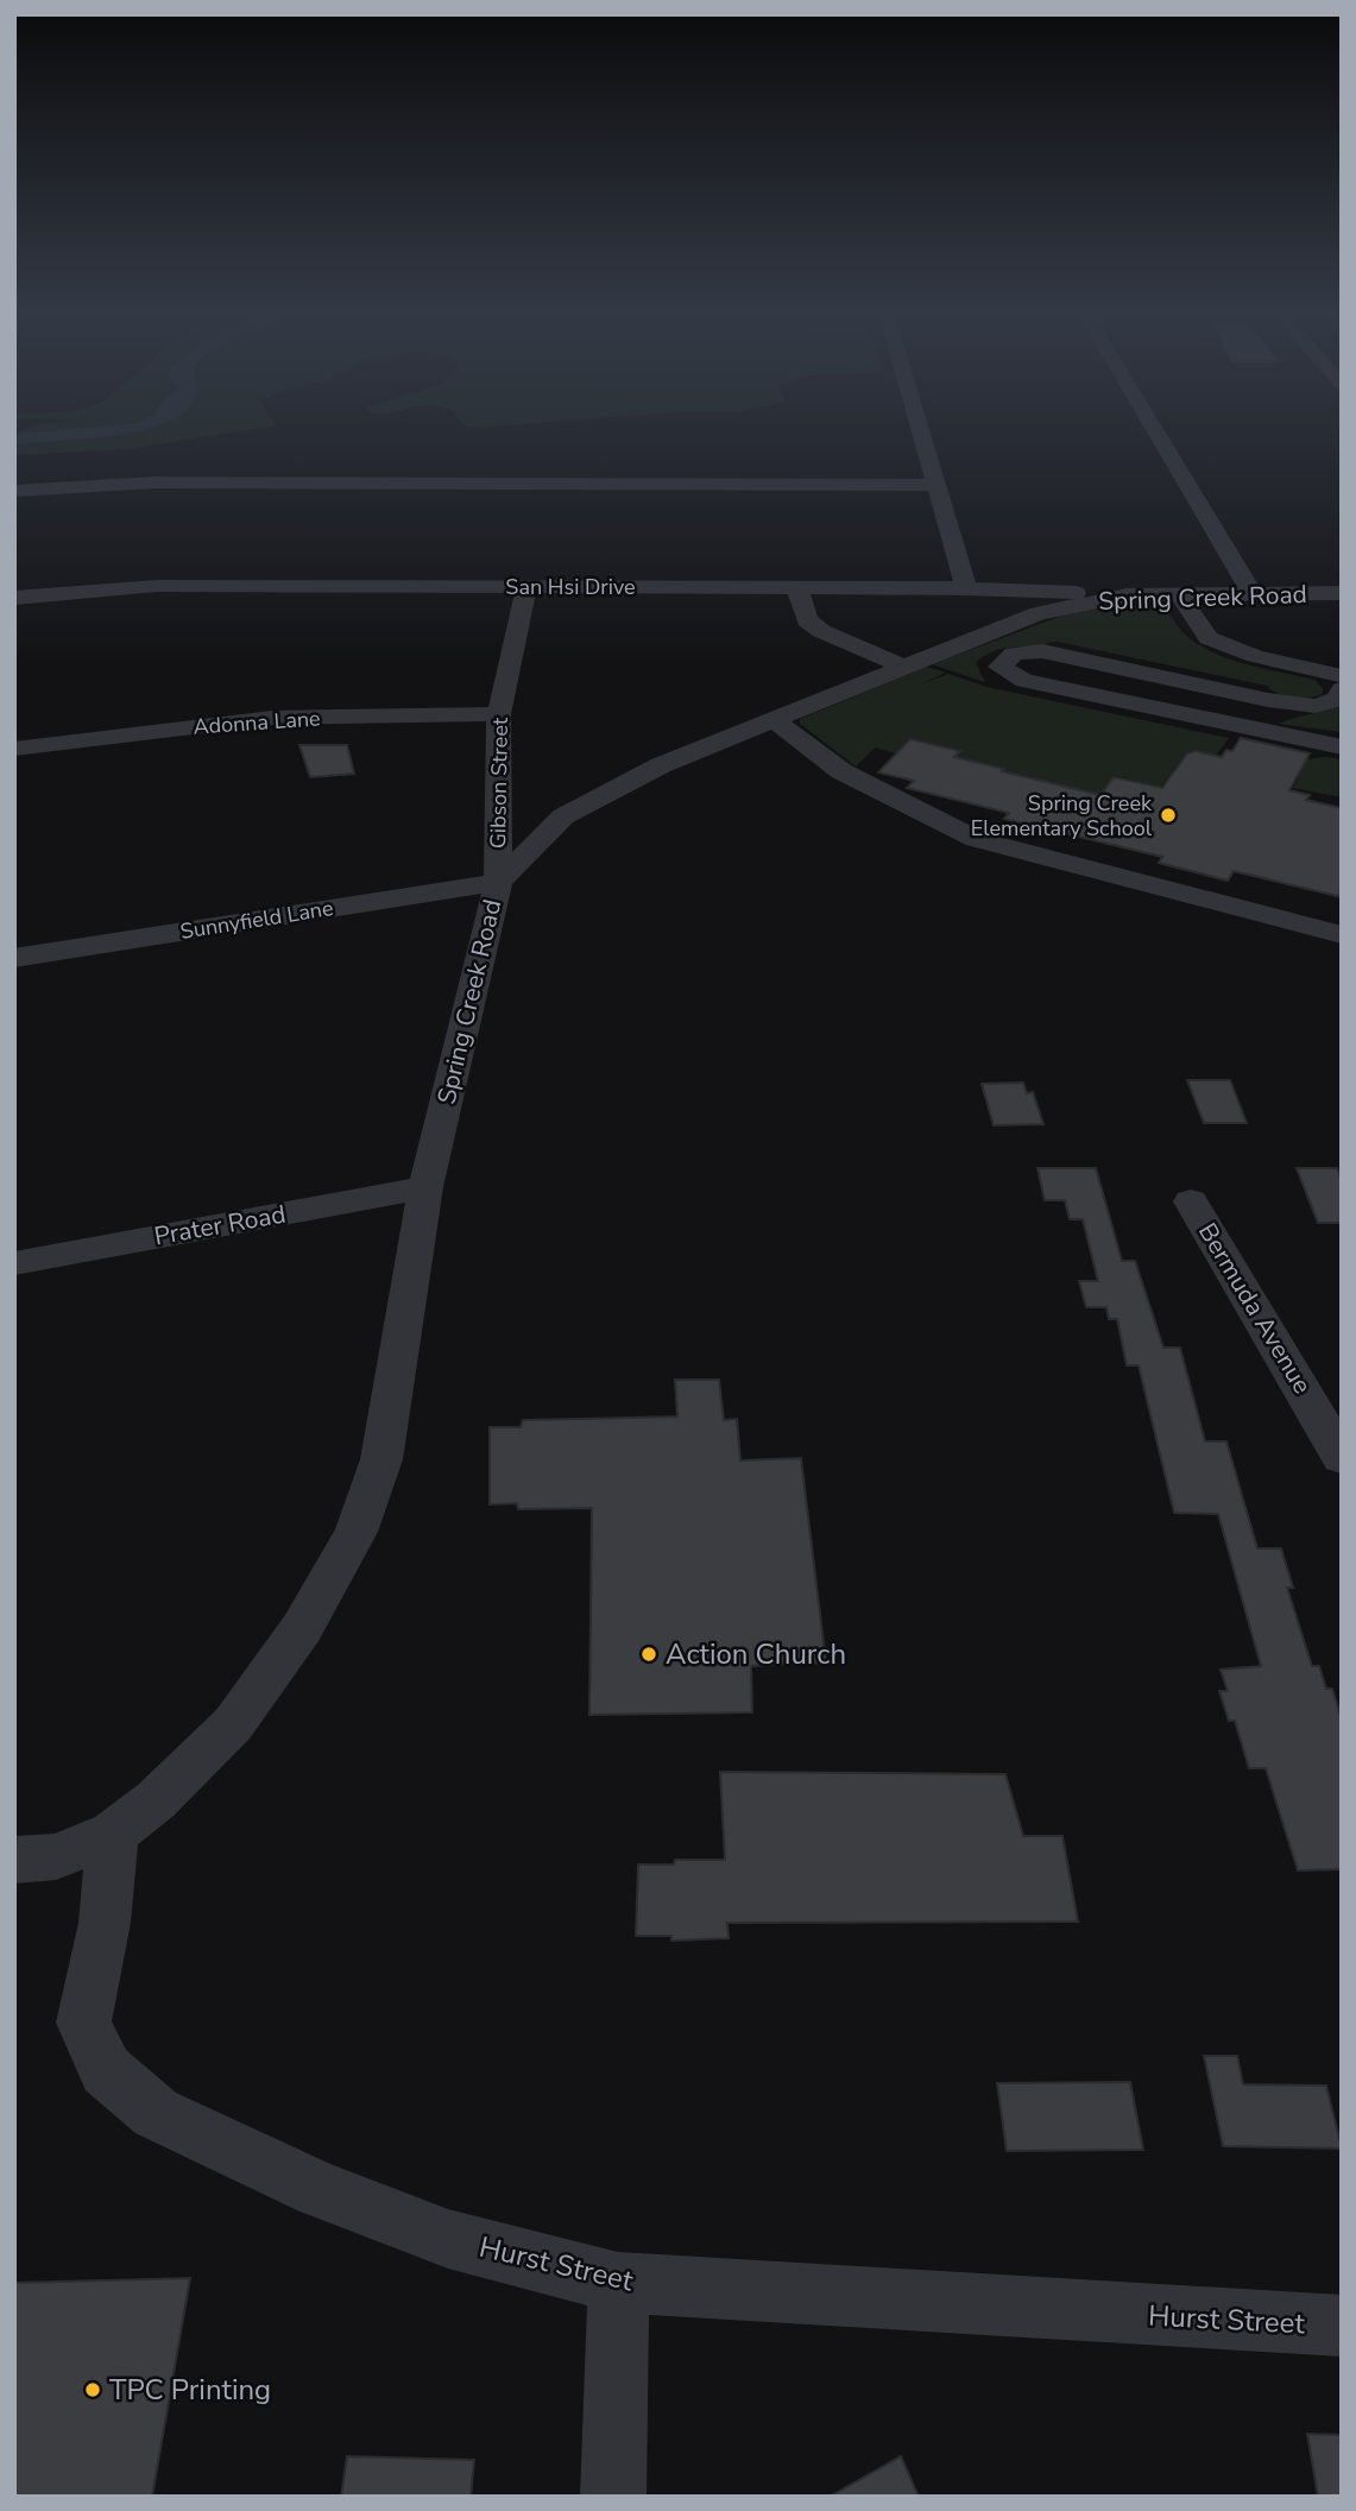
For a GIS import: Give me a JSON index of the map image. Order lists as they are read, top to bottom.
{
  "streets": {
    "street": [
      "San Hsi Drive",
      "Spring Creek Road",
      "Adonna Lane",
      "Gibson Street",
      "Sunnyfield Lane",
      "Prater Road",
      "Bermuda Avenue",
      "Hurst Street"
    ]
  },
  "crossings": [
    ["San Hsi Drive", "Spring Creek Road"],
    ["San Hsi Drive", "Gibson Street"],
    ["Spring Creek Road", "Gibson Street"],
    ["Spring Creek Road", "Sunnyfield Lane"],
    ["Spring Creek Road", "Prater Road"],
    ["Spring Creek Road", "Hurst Street"],
    ["Adonna Lane", "Gibson Street"],
    ["Gibson Street", "Sunnyfield Lane"]
  ],
  "places": ["Spring Creek Elementary School", "Action Church", "TPC Printing"]
}
